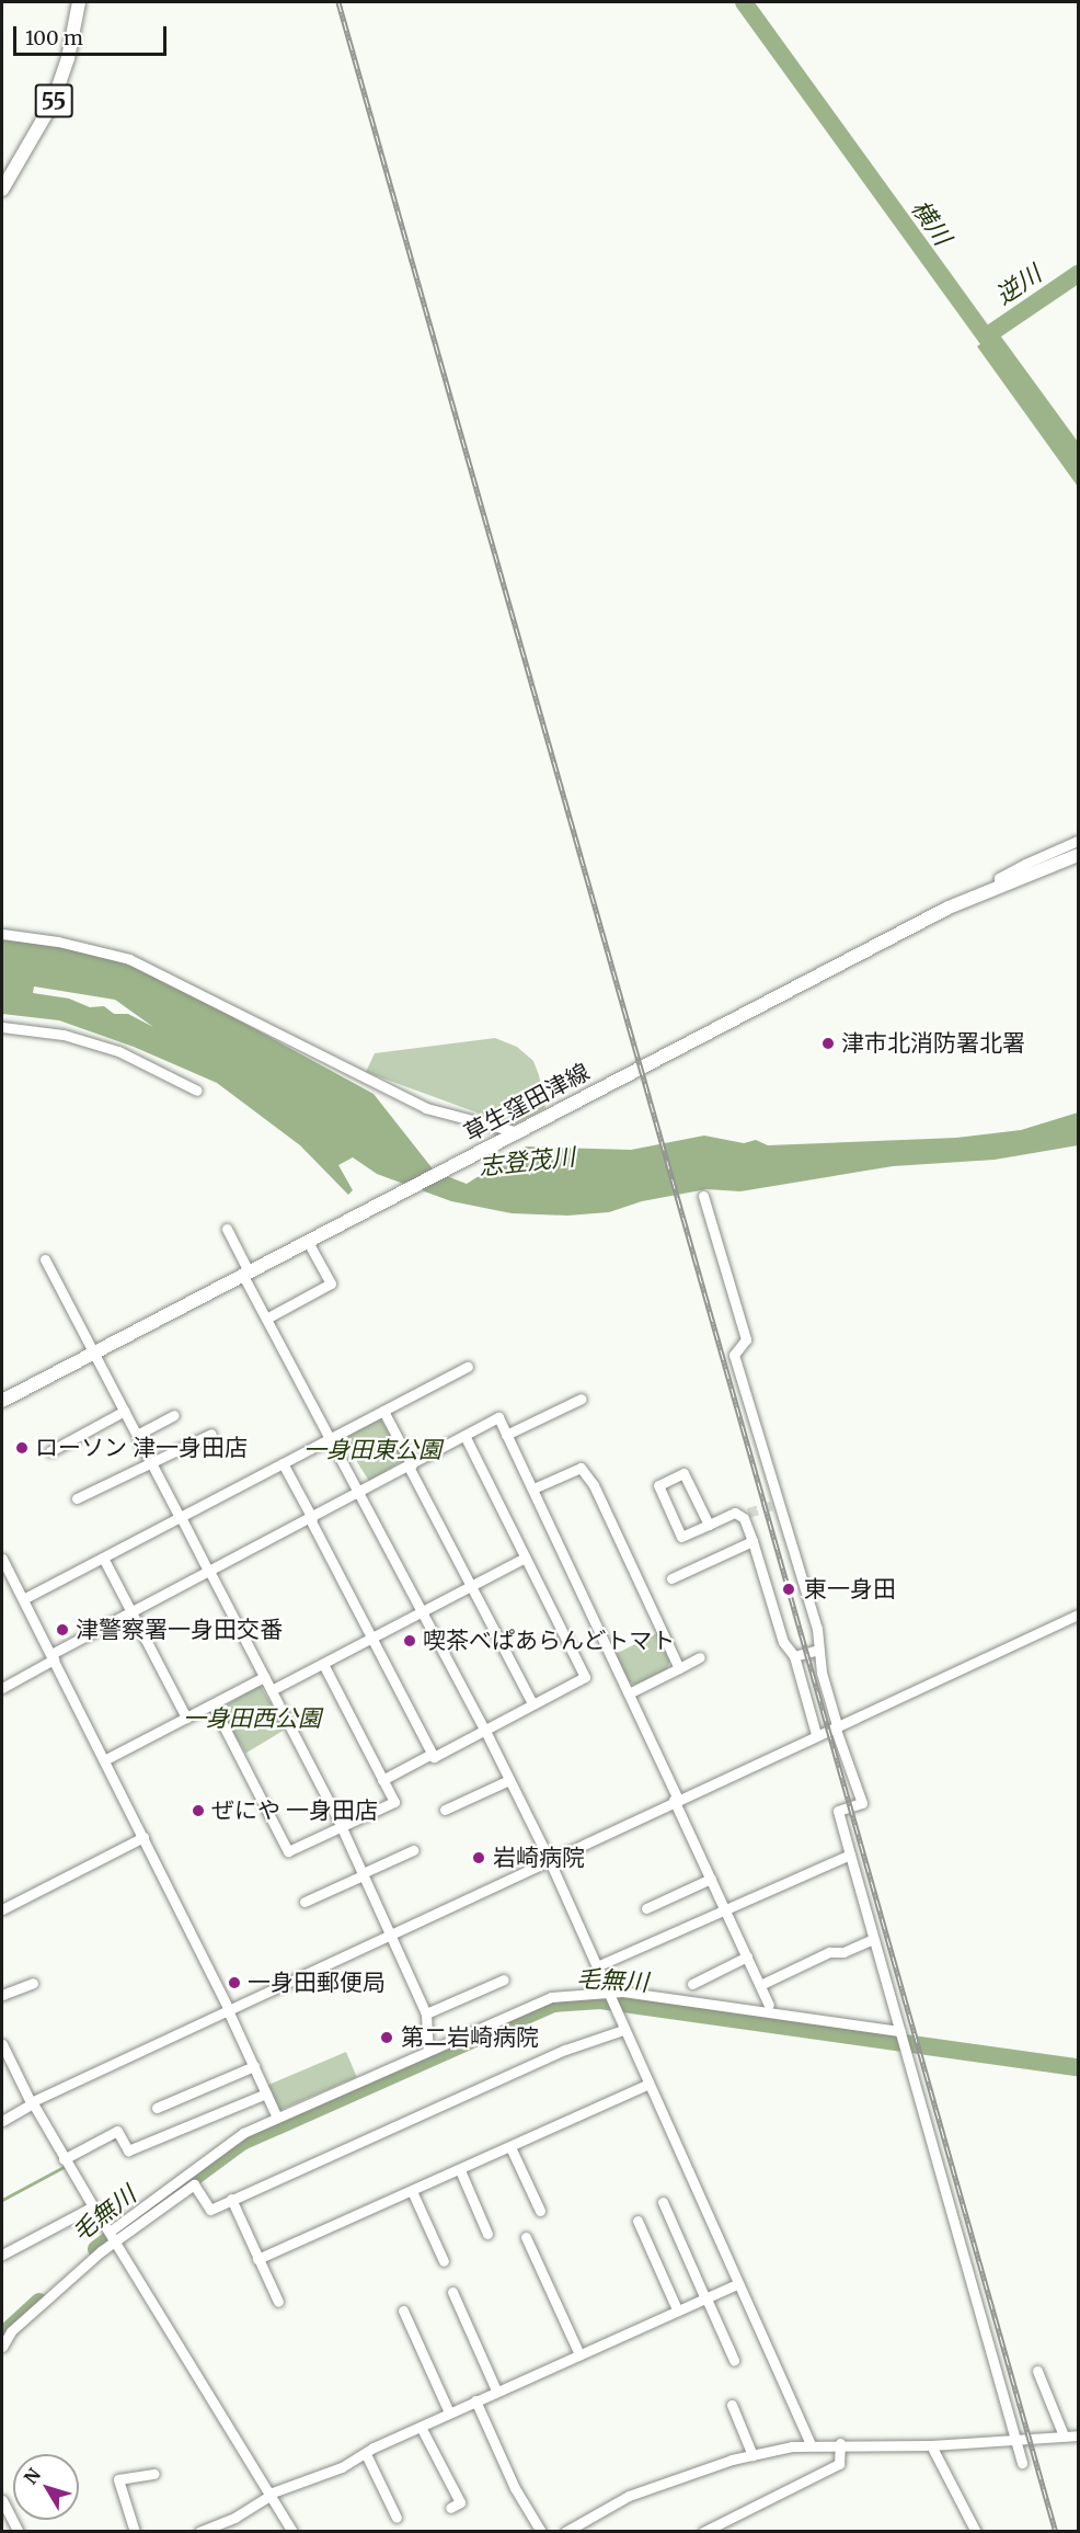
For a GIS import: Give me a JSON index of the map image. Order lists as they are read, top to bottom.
{
  "streets": {
    "main road": ["55", "草生窪田津線"]
  },
  "water": [
    "横川",
    "逆川",
    "志登茂川",
    "毛無川"
  ],
  "parks": ["一身田東公園", "一身田西公園"],
  "places": [
    "津市北消防署北署",
    "ローソン 津一身田店",
    "東一身田",
    "津警察署一身田交番",
    "喫茶べぱあらんどトマト",
    "ぜにや 一身田店",
    "岩崎病院",
    "一身田郵便局",
    "第二岩崎病院"
  ],
  "scale_bar": "100 m",
  "north": "top left"
}
